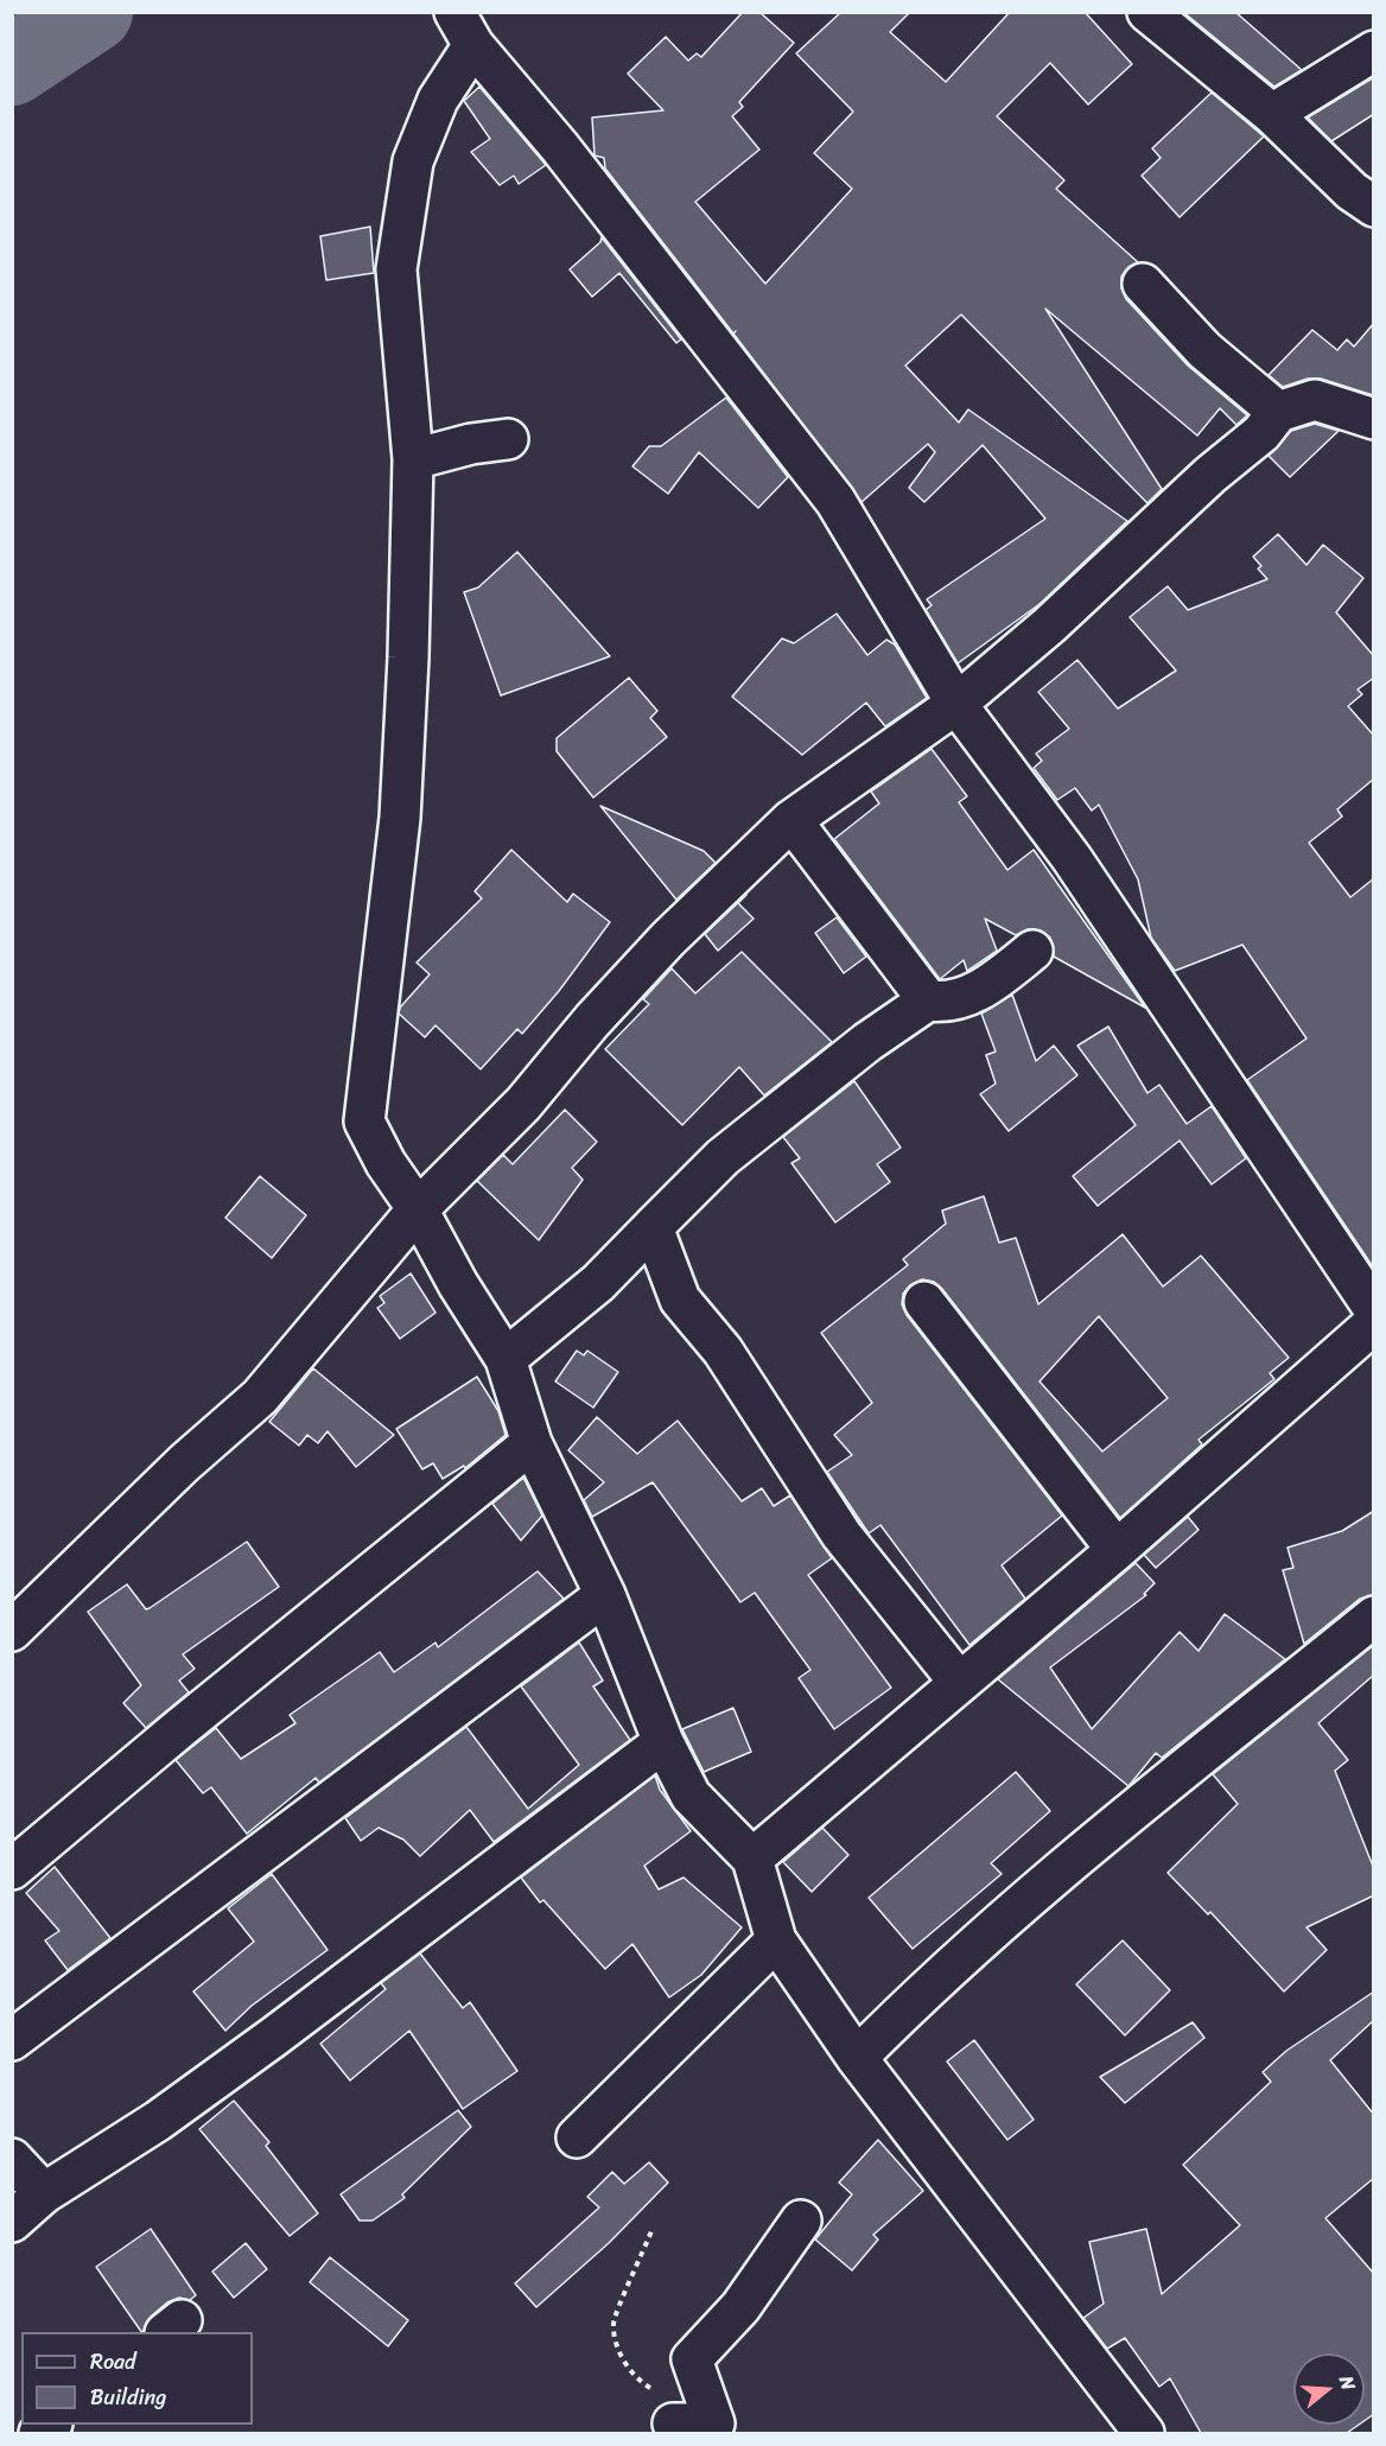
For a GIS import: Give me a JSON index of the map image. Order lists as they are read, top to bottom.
{
  "legend": ["Road", "Building"],
  "north": "right"
}
